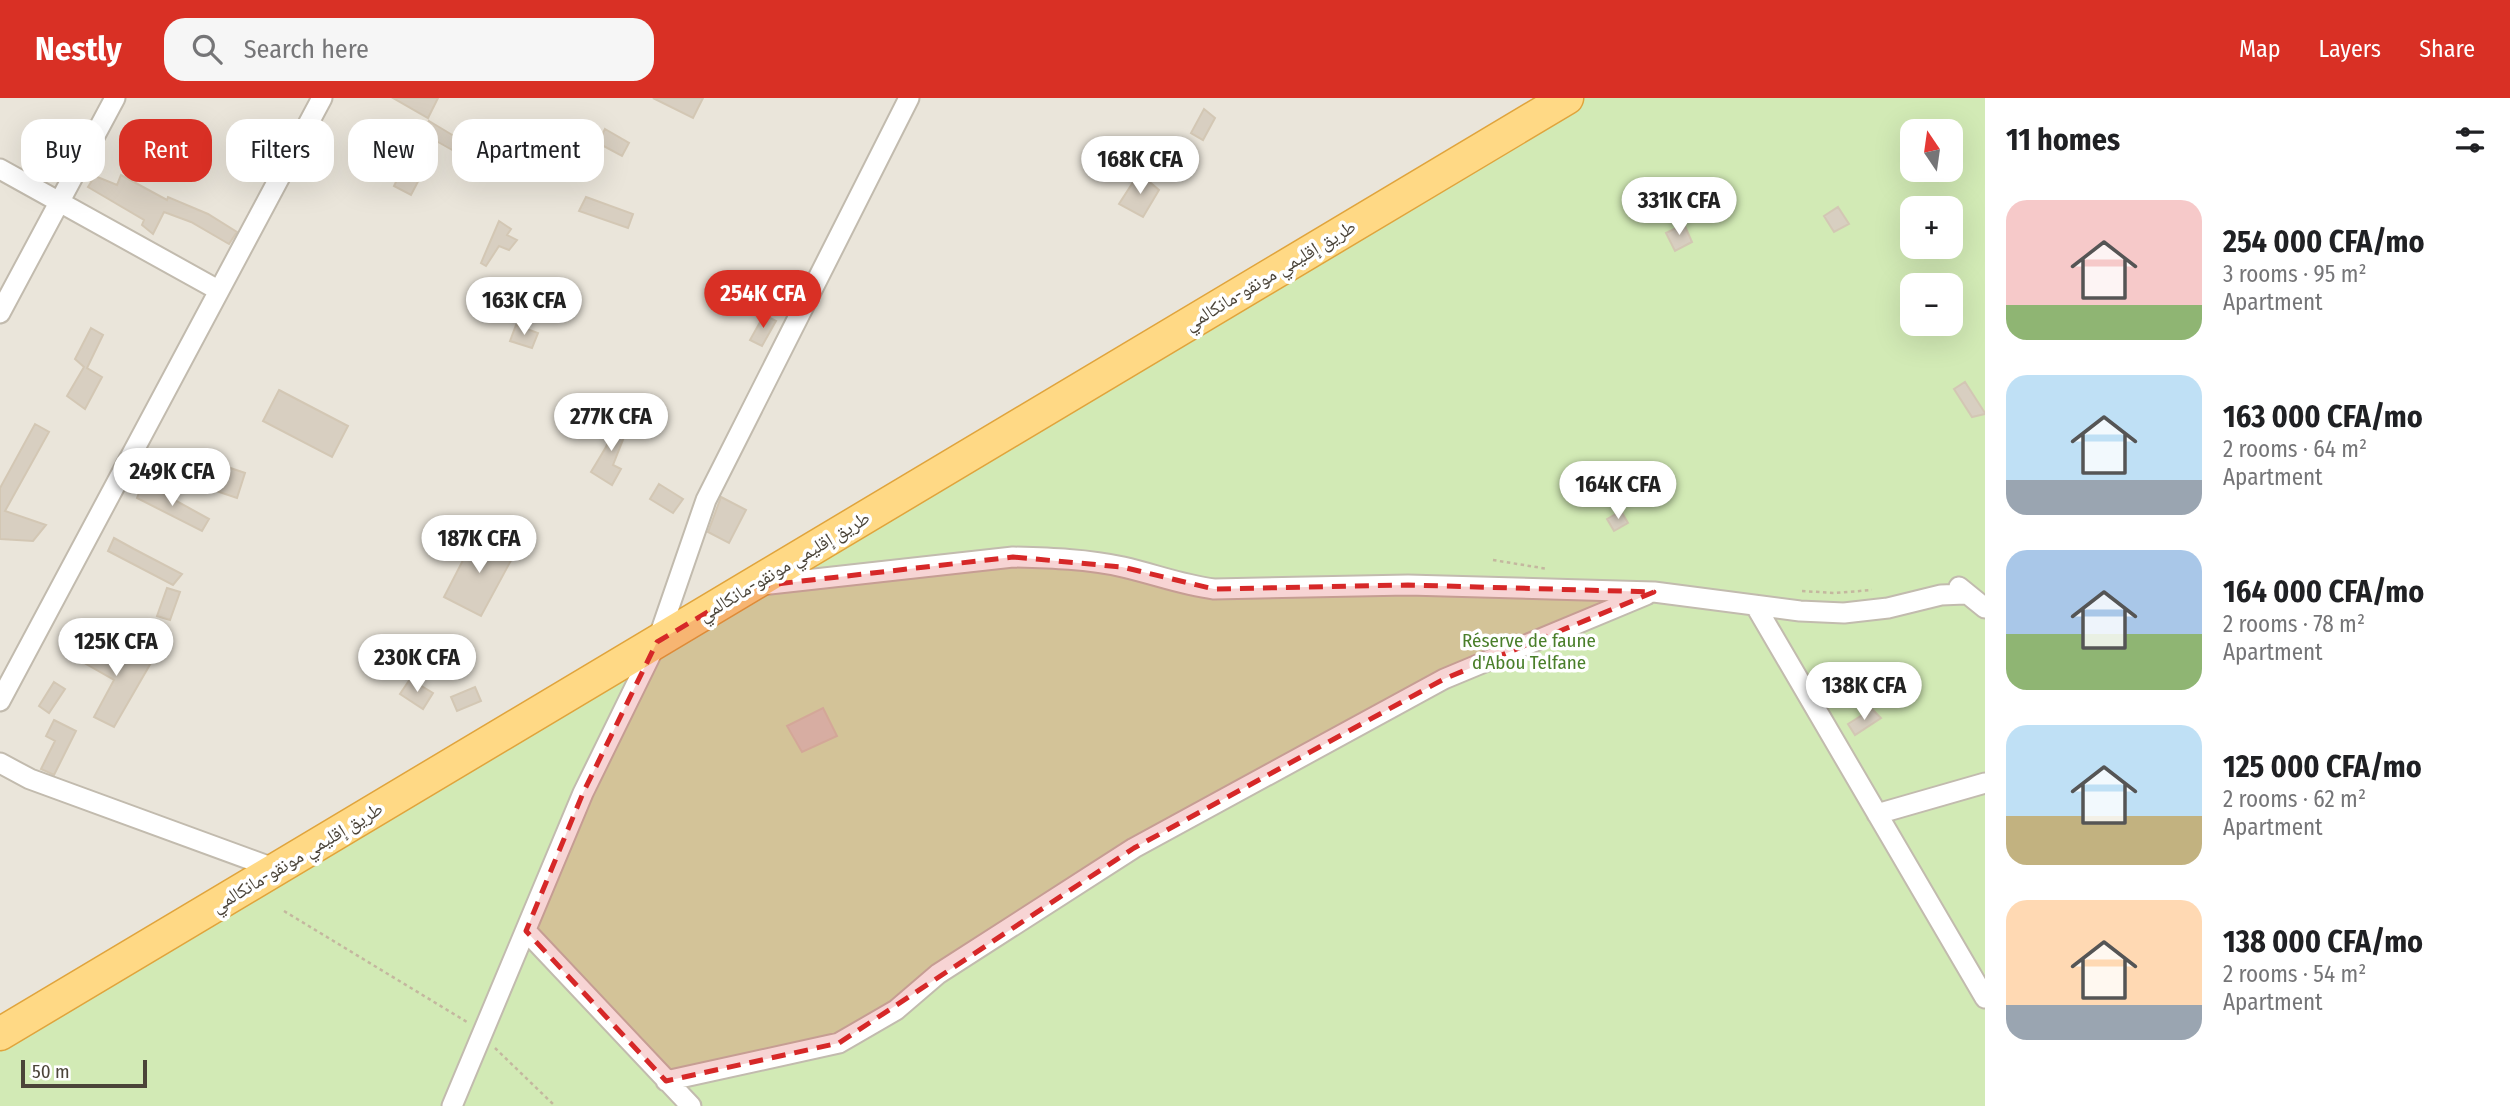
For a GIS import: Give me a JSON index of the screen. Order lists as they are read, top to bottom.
{
  "streets": {
    "highway": ["طريق إقليمي مونقو-مانكالمي"]
  },
  "parks": ["Réserve de faune d'Abou Telfane"],
  "scale_bar": "50 m",
  "north": "top",
  "page": {
    "header": "Nestly",
    "search": "Search here",
    "nav": ["Map", "Layers", "Share"],
    "heading": "11 homes",
    "map_buttons": ["+", "−"],
    "chip": [
      "Buy",
      "Rent",
      "Filters",
      "New",
      "Apartment"
    ],
    "price": [
      "168K CFA",
      "331K CFA",
      "254K CFA",
      "163K CFA",
      "277K CFA",
      "249K CFA",
      "164K CFA",
      "187K CFA",
      "125K CFA",
      "230K CFA",
      "138K CFA"
    ],
    "list": [
      {
        "name": "254 000 CFA/mo",
        "note": "3 rooms · 95 m² · Apartment"
      },
      {
        "name": "163 000 CFA/mo",
        "note": "2 rooms · 64 m² · Apartment"
      },
      {
        "name": "164 000 CFA/mo",
        "note": "2 rooms · 78 m² · Apartment"
      },
      {
        "name": "125 000 CFA/mo",
        "note": "2 rooms · 62 m² · Apartment"
      },
      {
        "name": "138 000 CFA/mo",
        "note": "2 rooms · 54 m² · Apartment"
      }
    ],
    "scale": "50 m"
  }
}
